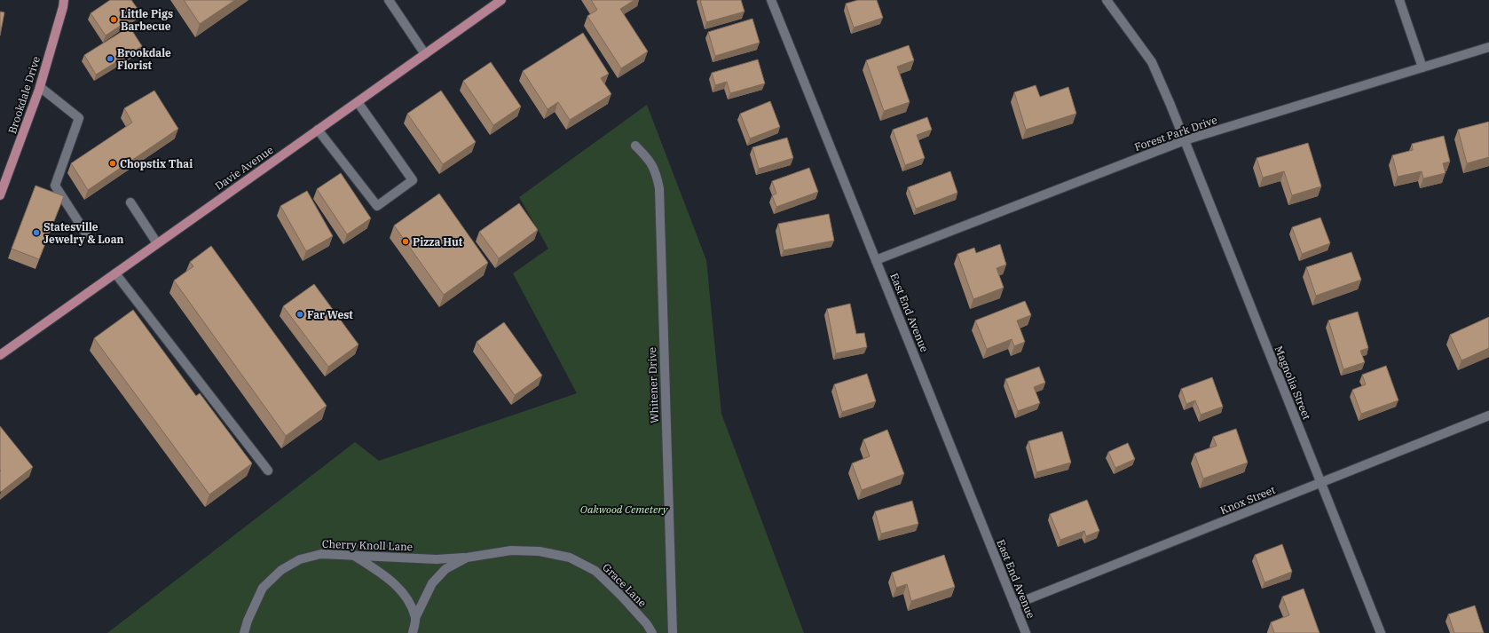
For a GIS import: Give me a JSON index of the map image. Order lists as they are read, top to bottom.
{
  "streets": {
    "main road": ["Brookdale Drive", "Davie Avenue"],
    "street": [
      "Forest Park Drive",
      "East End Avenue",
      "Magnolia Street",
      "Whitener Drive",
      "Knox Street",
      "Cherry Knoll Lane",
      "Grace Lane"
    ]
  },
  "crossings": [
    ["Forest Park Drive", "East End Avenue"],
    ["Forest Park Drive", "Magnolia Street"],
    ["East End Avenue", "Knox Street"],
    ["Magnolia Street", "Knox Street"],
    ["Cherry Knoll Lane", "Grace Lane"]
  ],
  "parks": ["Oakwood Cemetery"],
  "places": [
    "Little Pigs Barbecue",
    "Brookdale Florist",
    "Chopstix Thai",
    "Statesville Jewelry & Loan",
    "Pizza Hut",
    "Far West"
  ]
}
